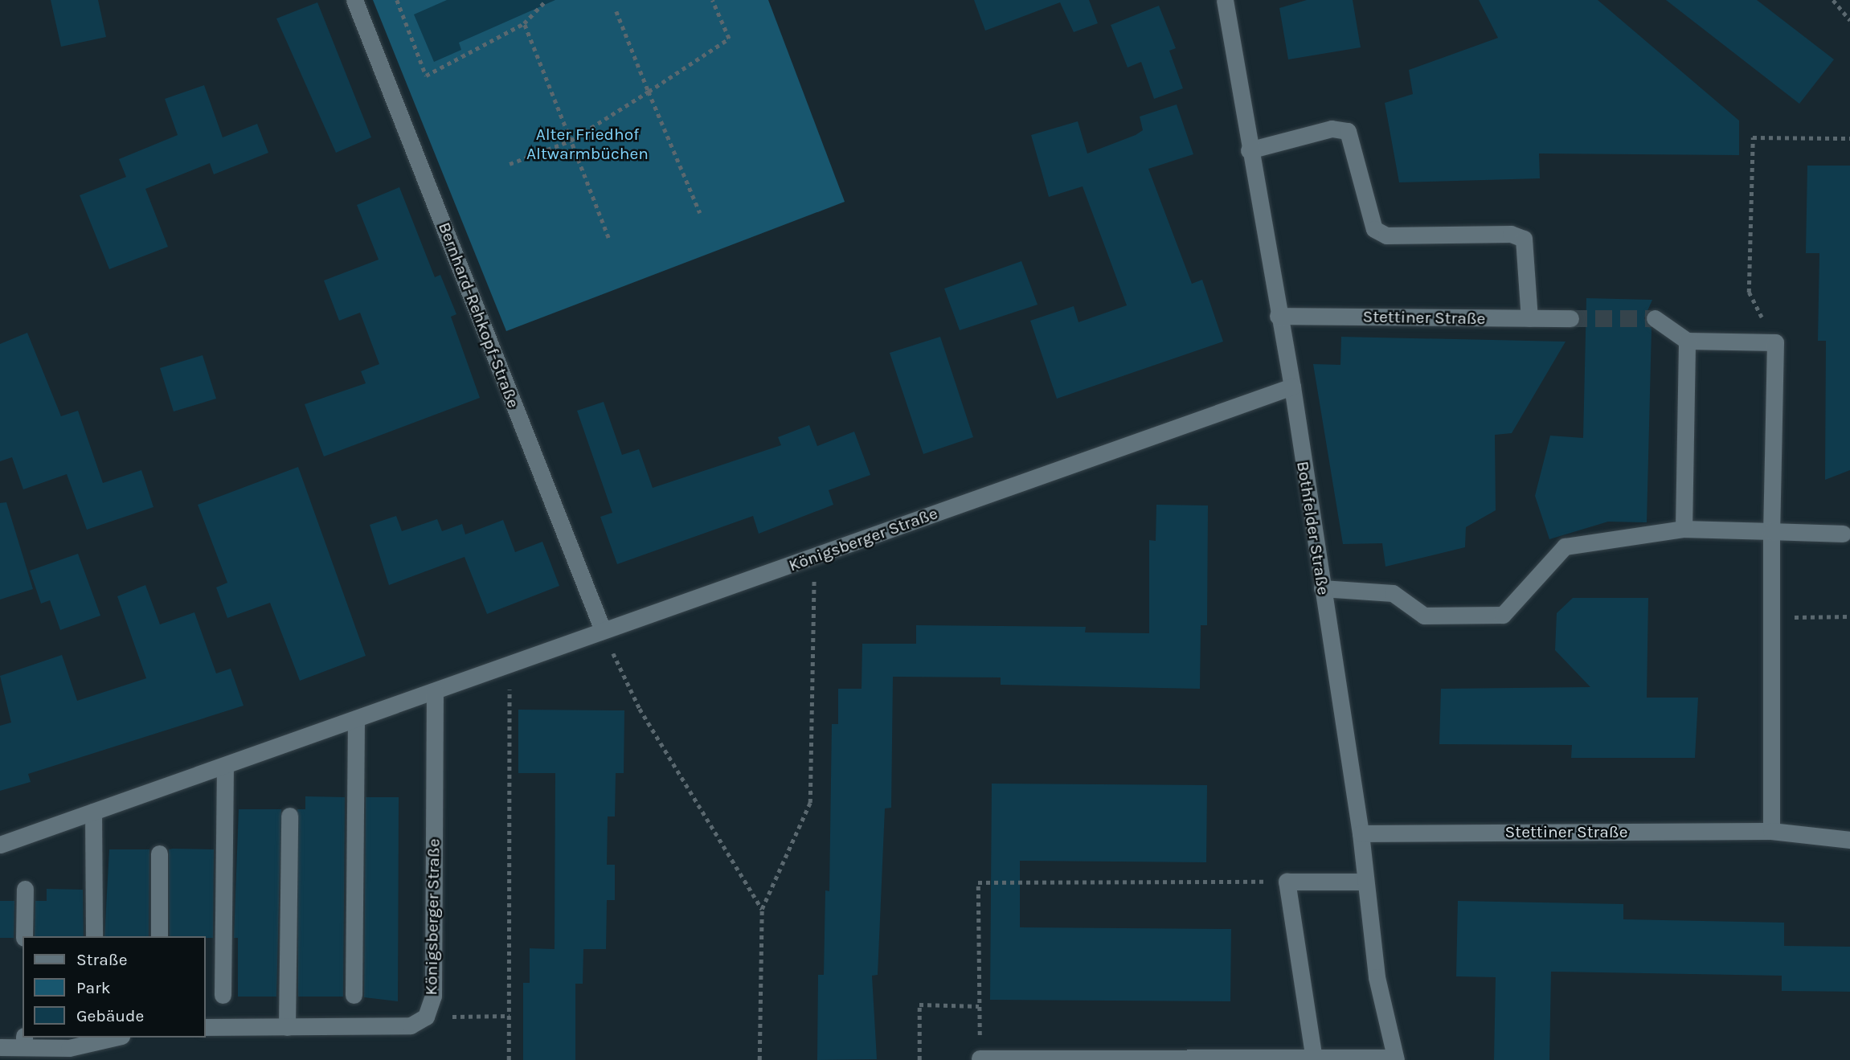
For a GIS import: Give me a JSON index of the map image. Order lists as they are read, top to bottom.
{
  "streets": {
    "street": [
      "Bernhard-Rehkopf-Straße",
      "Stettiner Straße",
      "Bothfelder Straße",
      "Königsberger Straße"
    ]
  },
  "crossings": [
    ["Bernhard-Rehkopf-Straße", "Königsberger Straße"],
    ["Stettiner Straße", "Bothfelder Straße"],
    ["Bothfelder Straße", "Königsberger Straße"]
  ],
  "parks": ["Alter Friedhof Altwarmbüchen"],
  "legend": ["Straße", "Park", "Gebäude"]
}
